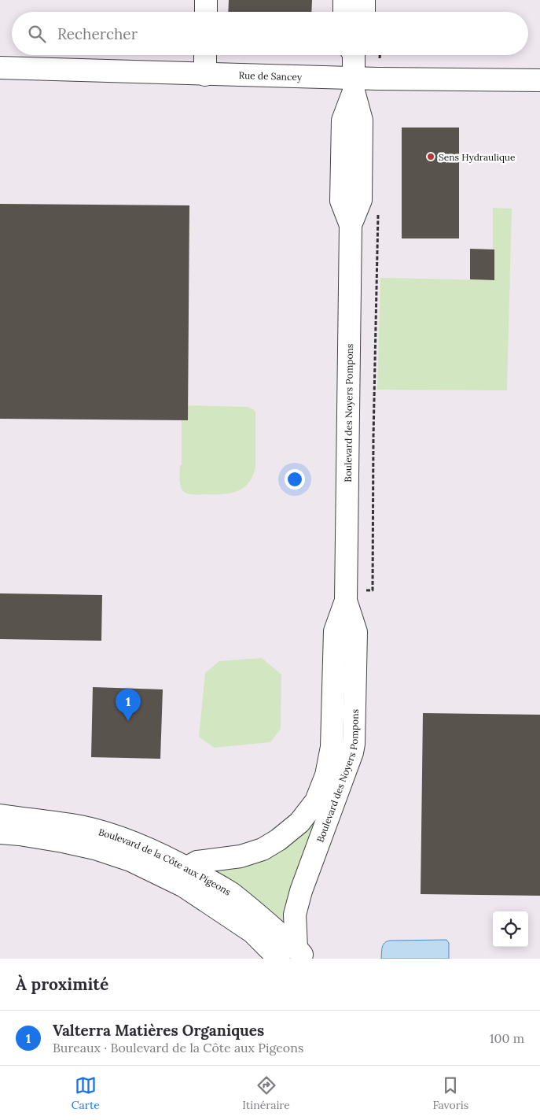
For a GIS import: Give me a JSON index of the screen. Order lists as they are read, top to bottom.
{
  "streets": {
    "street": ["Rue de Sancey", "Boulevard des Noyers Pompons", "Boulevard de la Côte aux Pigeons"]
  },
  "crossings": [
    ["Rue de Sancey", "Boulevard des Noyers Pompons"],
    ["Boulevard des Noyers Pompons", "Boulevard de la Côte aux Pigeons"]
  ],
  "places": ["Sens Hydraulique"],
  "page": {
    "search": "Rechercher",
    "pins": "1",
    "heading": "À proximité",
    "list": [
      {
        "mark": "1",
        "name": "Valterra Matières Organiques",
        "note": "Bureaux · Boulevard de la Côte aux Pigeons",
        "value": "100 m"
      }
    ],
    "nav": ["Carte", "Itinéraire", "Favoris"]
  }
}
